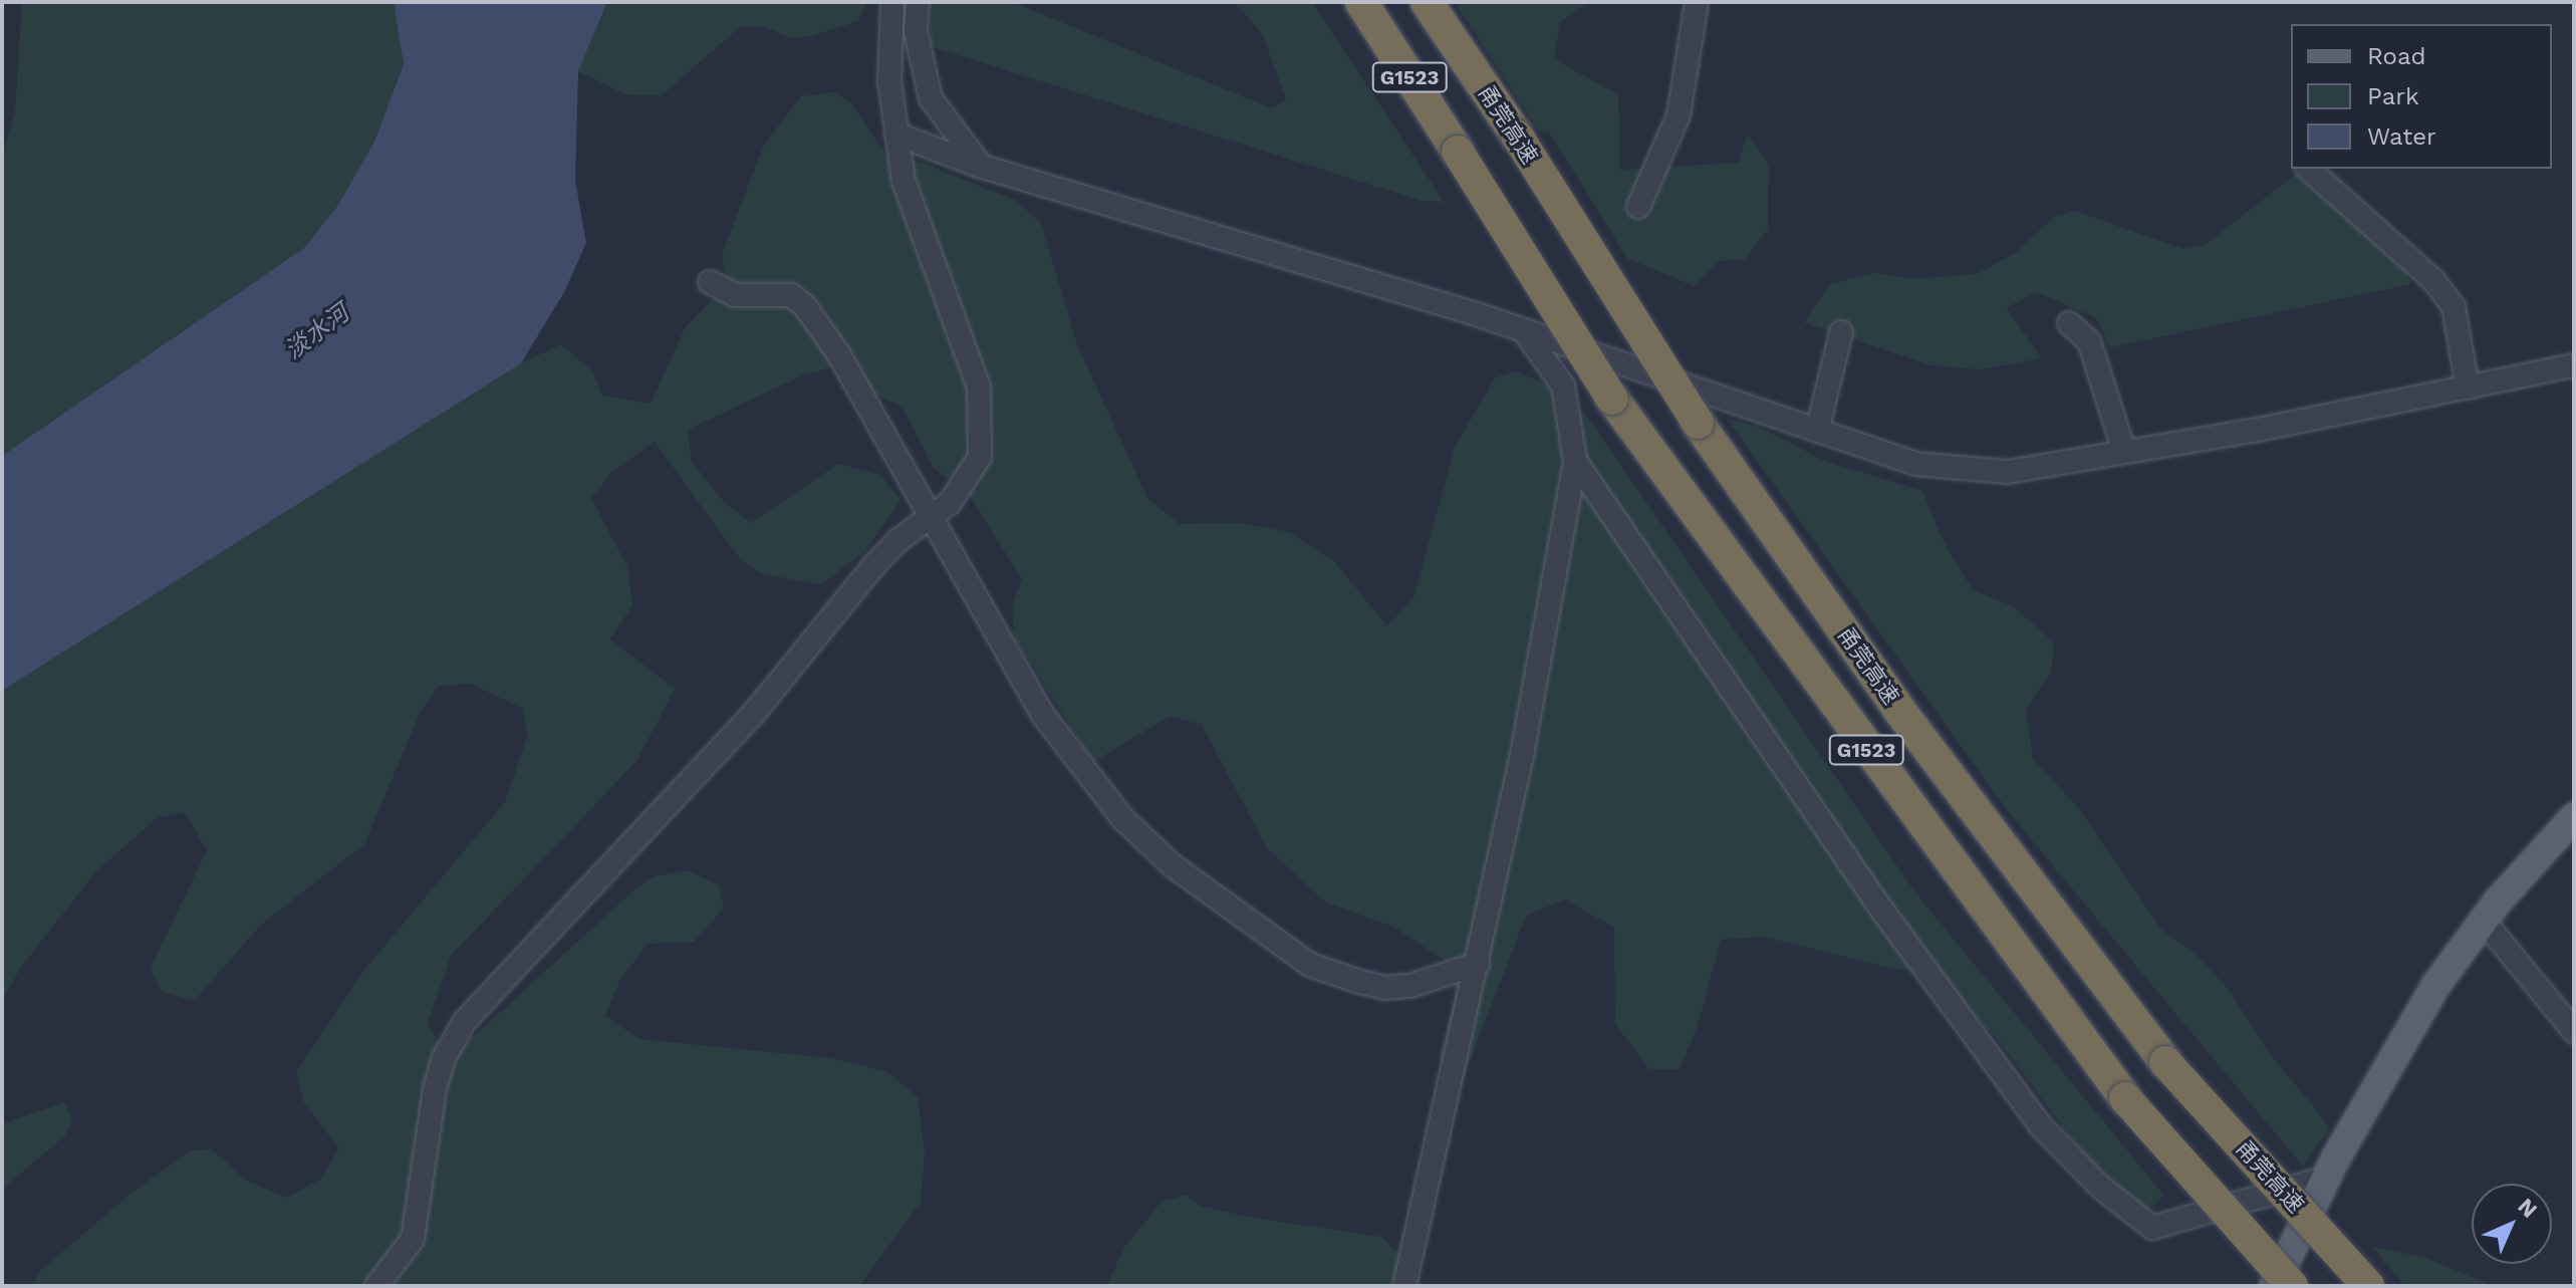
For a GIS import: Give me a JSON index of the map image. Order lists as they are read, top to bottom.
{
  "streets": {
    "highway": ["G1523", "甬莞高速"]
  },
  "water": ["淡水河"],
  "legend": ["Road", "Park", "Water"],
  "north": "top right"
}
